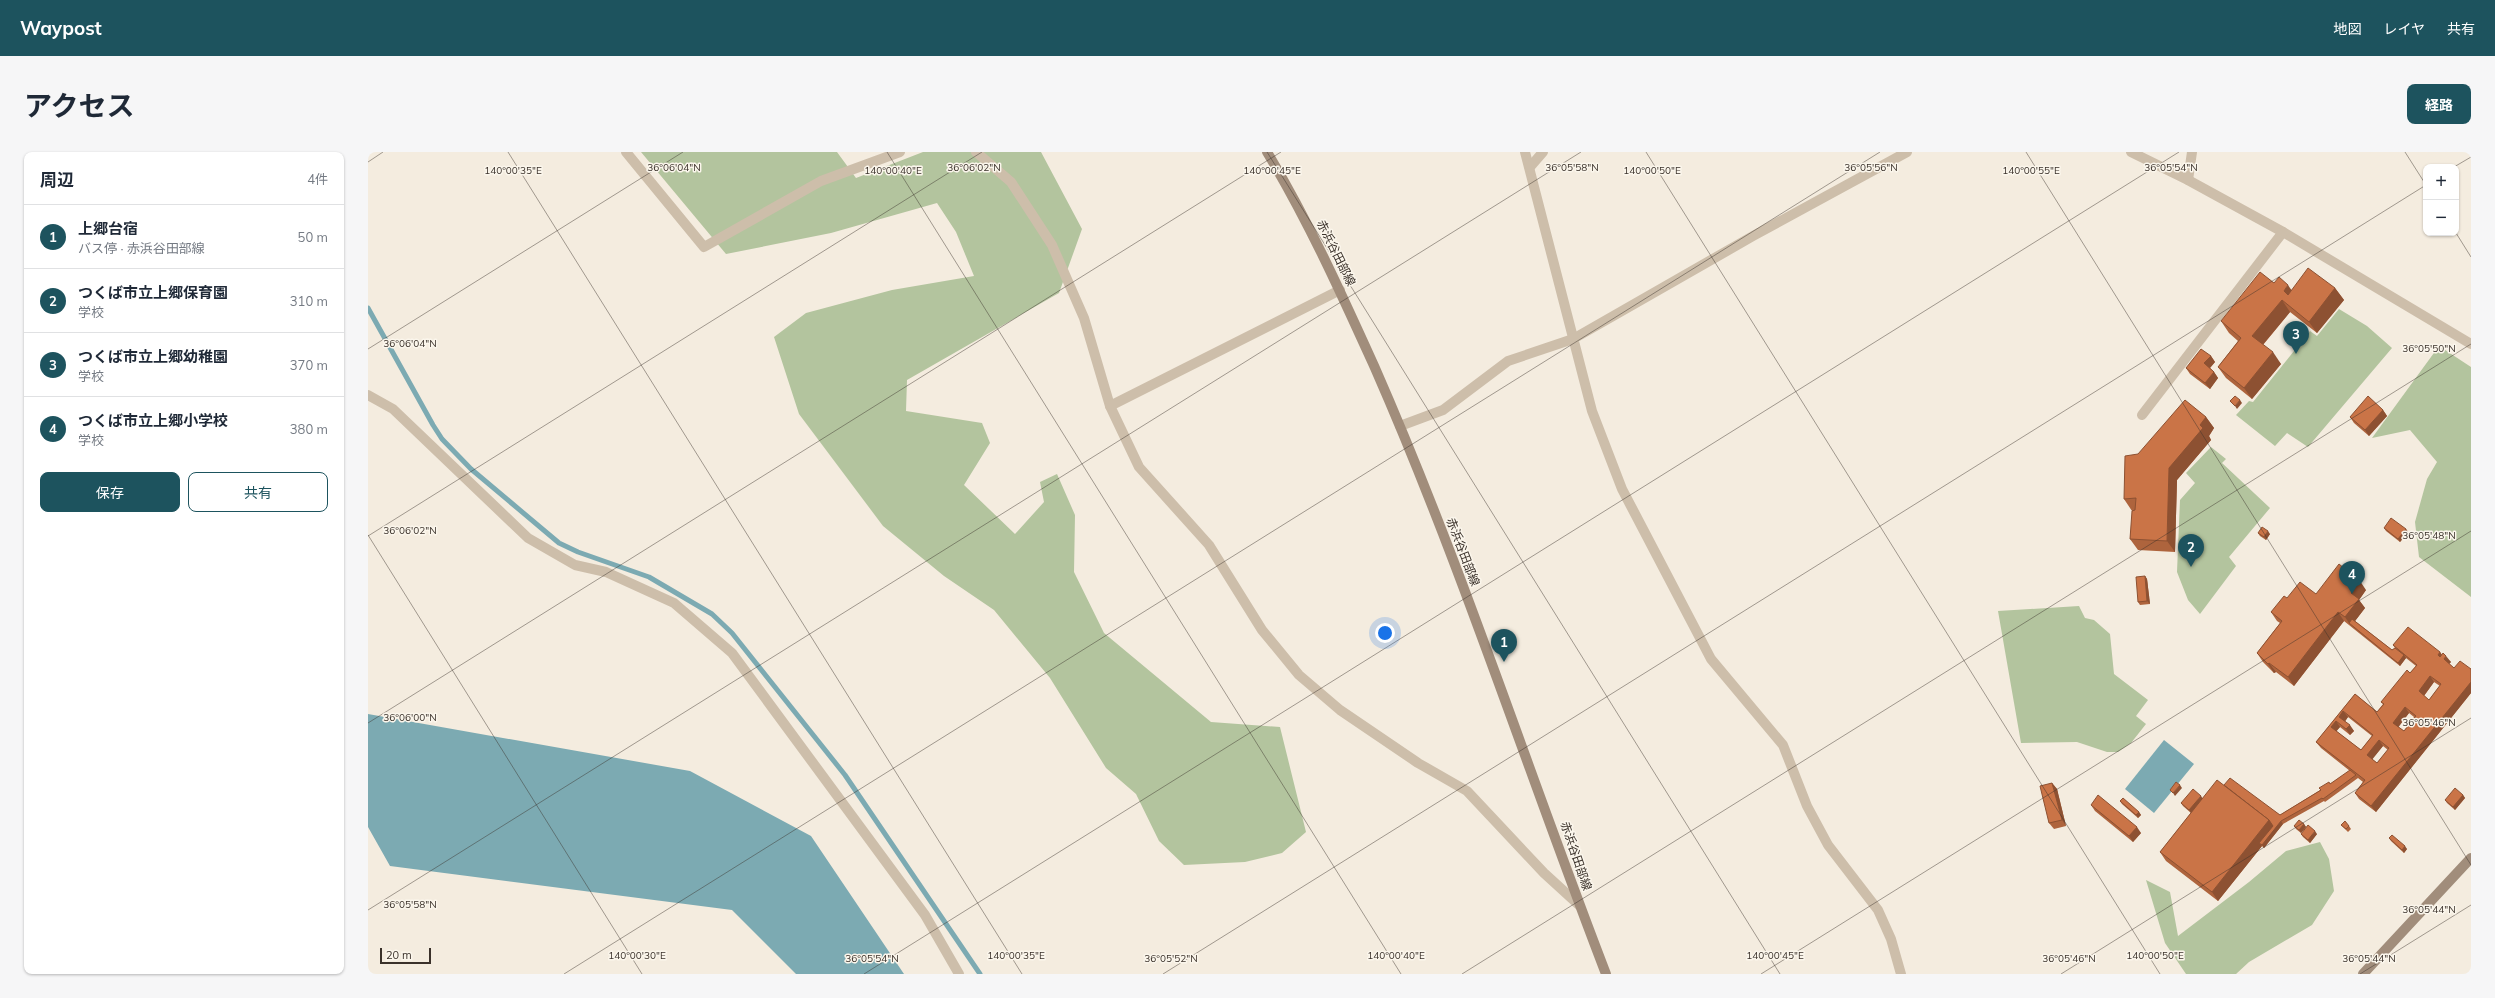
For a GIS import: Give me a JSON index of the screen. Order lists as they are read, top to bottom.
{
  "streets": {
    "main road": ["赤浜谷田部線"]
  },
  "scale_bar": "20 m",
  "page": {
    "header": "Waypost",
    "nav": ["地図", "レイヤ", "共有"],
    "title": "アクセス",
    "buttons": [
      "経路",
      ["保存", "共有"]
    ],
    "heading": ["周辺", "4件"],
    "map_buttons": ["+", "−"],
    "list": [
      {
        "mark": "1",
        "name": "上郷台宿",
        "note": "バス停 · 赤浜谷田部線",
        "value": "50 m"
      },
      {
        "mark": "2",
        "name": "つくば市立上郷保育園",
        "note": "学校",
        "value": "310 m"
      },
      {
        "mark": "3",
        "name": "つくば市立上郷幼稚園",
        "note": "学校",
        "value": "370 m"
      },
      {
        "mark": "4",
        "name": "つくば市立上郷小学校",
        "note": "学校",
        "value": "380 m"
      }
    ],
    "pins": [
      "3",
      "2",
      "4",
      "1"
    ],
    "scale": "20 m"
  },
  "coordinates": [
    "36°06'04\"N",
    "36°06'02\"N",
    "36°05'58\"N",
    "36°05'56\"N",
    "36°05'54\"N",
    "140°00'45\"E",
    "140°00'50\"E",
    "140°00'35\"E",
    "140°00'40\"E",
    "140°00'55\"E",
    "36°05'50\"N",
    "36°05'48\"N",
    "36°06'00\"N",
    "36°05'46\"N",
    "36°05'44\"N",
    "140°00'30\"E",
    "36°05'52\"N"
  ]
}
